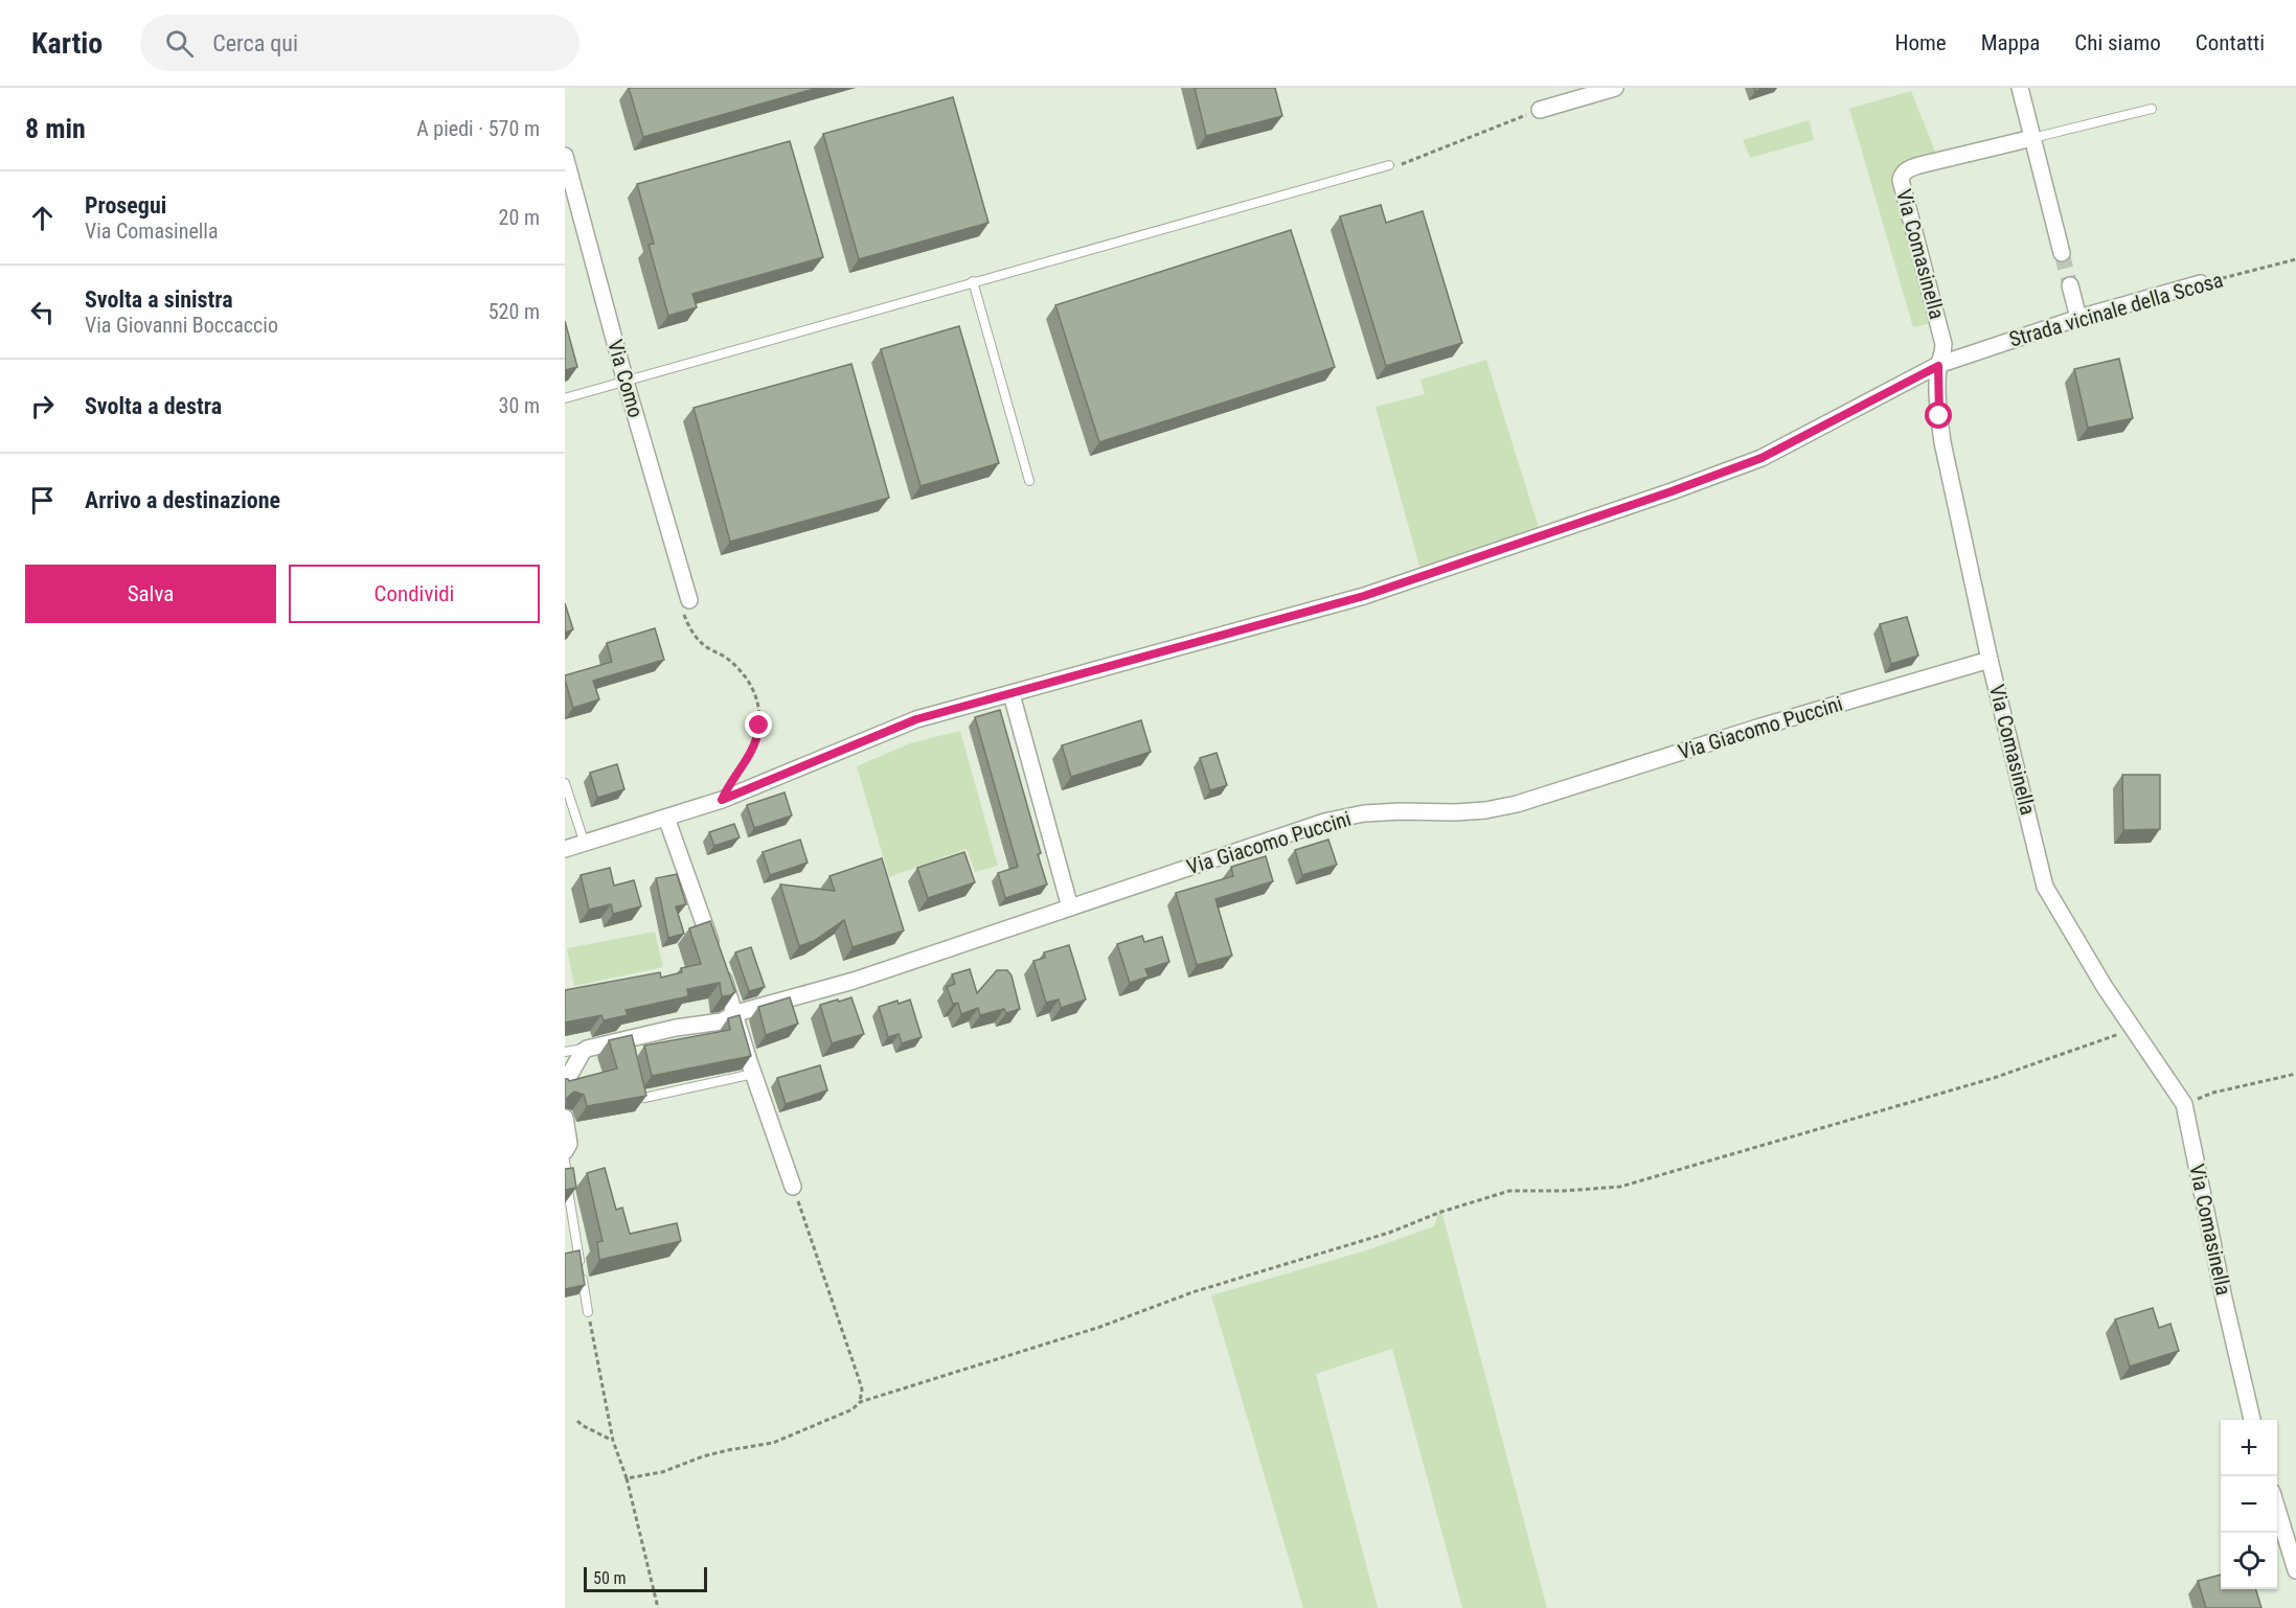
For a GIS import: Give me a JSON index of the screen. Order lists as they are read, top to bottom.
{
  "streets": {
    "street": [
      "Via Comasinella",
      "Strada vicinale della Scosa",
      "Via Como",
      "Via Giacomo Puccini"
    ]
  },
  "crossings": [
    ["Via Comasinella", "Strada vicinale della Scosa"],
    ["Via Comasinella", "Via Giacomo Puccini"]
  ],
  "scale_bar": "50 m",
  "page": {
    "header": "Kartio",
    "search": "Cerca qui",
    "nav": [
      "Home",
      "Mappa",
      "Chi siamo",
      "Contatti"
    ],
    "heading": ["8 min", "A piedi · 570 m"],
    "list": [
      ["Prosegui", "Via Comasinella", "20 m"],
      ["Svolta a sinistra", "Via Giovanni Boccaccio", "520 m"],
      ["Svolta a destra", "30 m"],
      "Arrivo a destinazione"
    ],
    "buttons": ["Salva", "Condividi"],
    "map_buttons": ["+", "−"],
    "scale": "50 m"
  }
}
